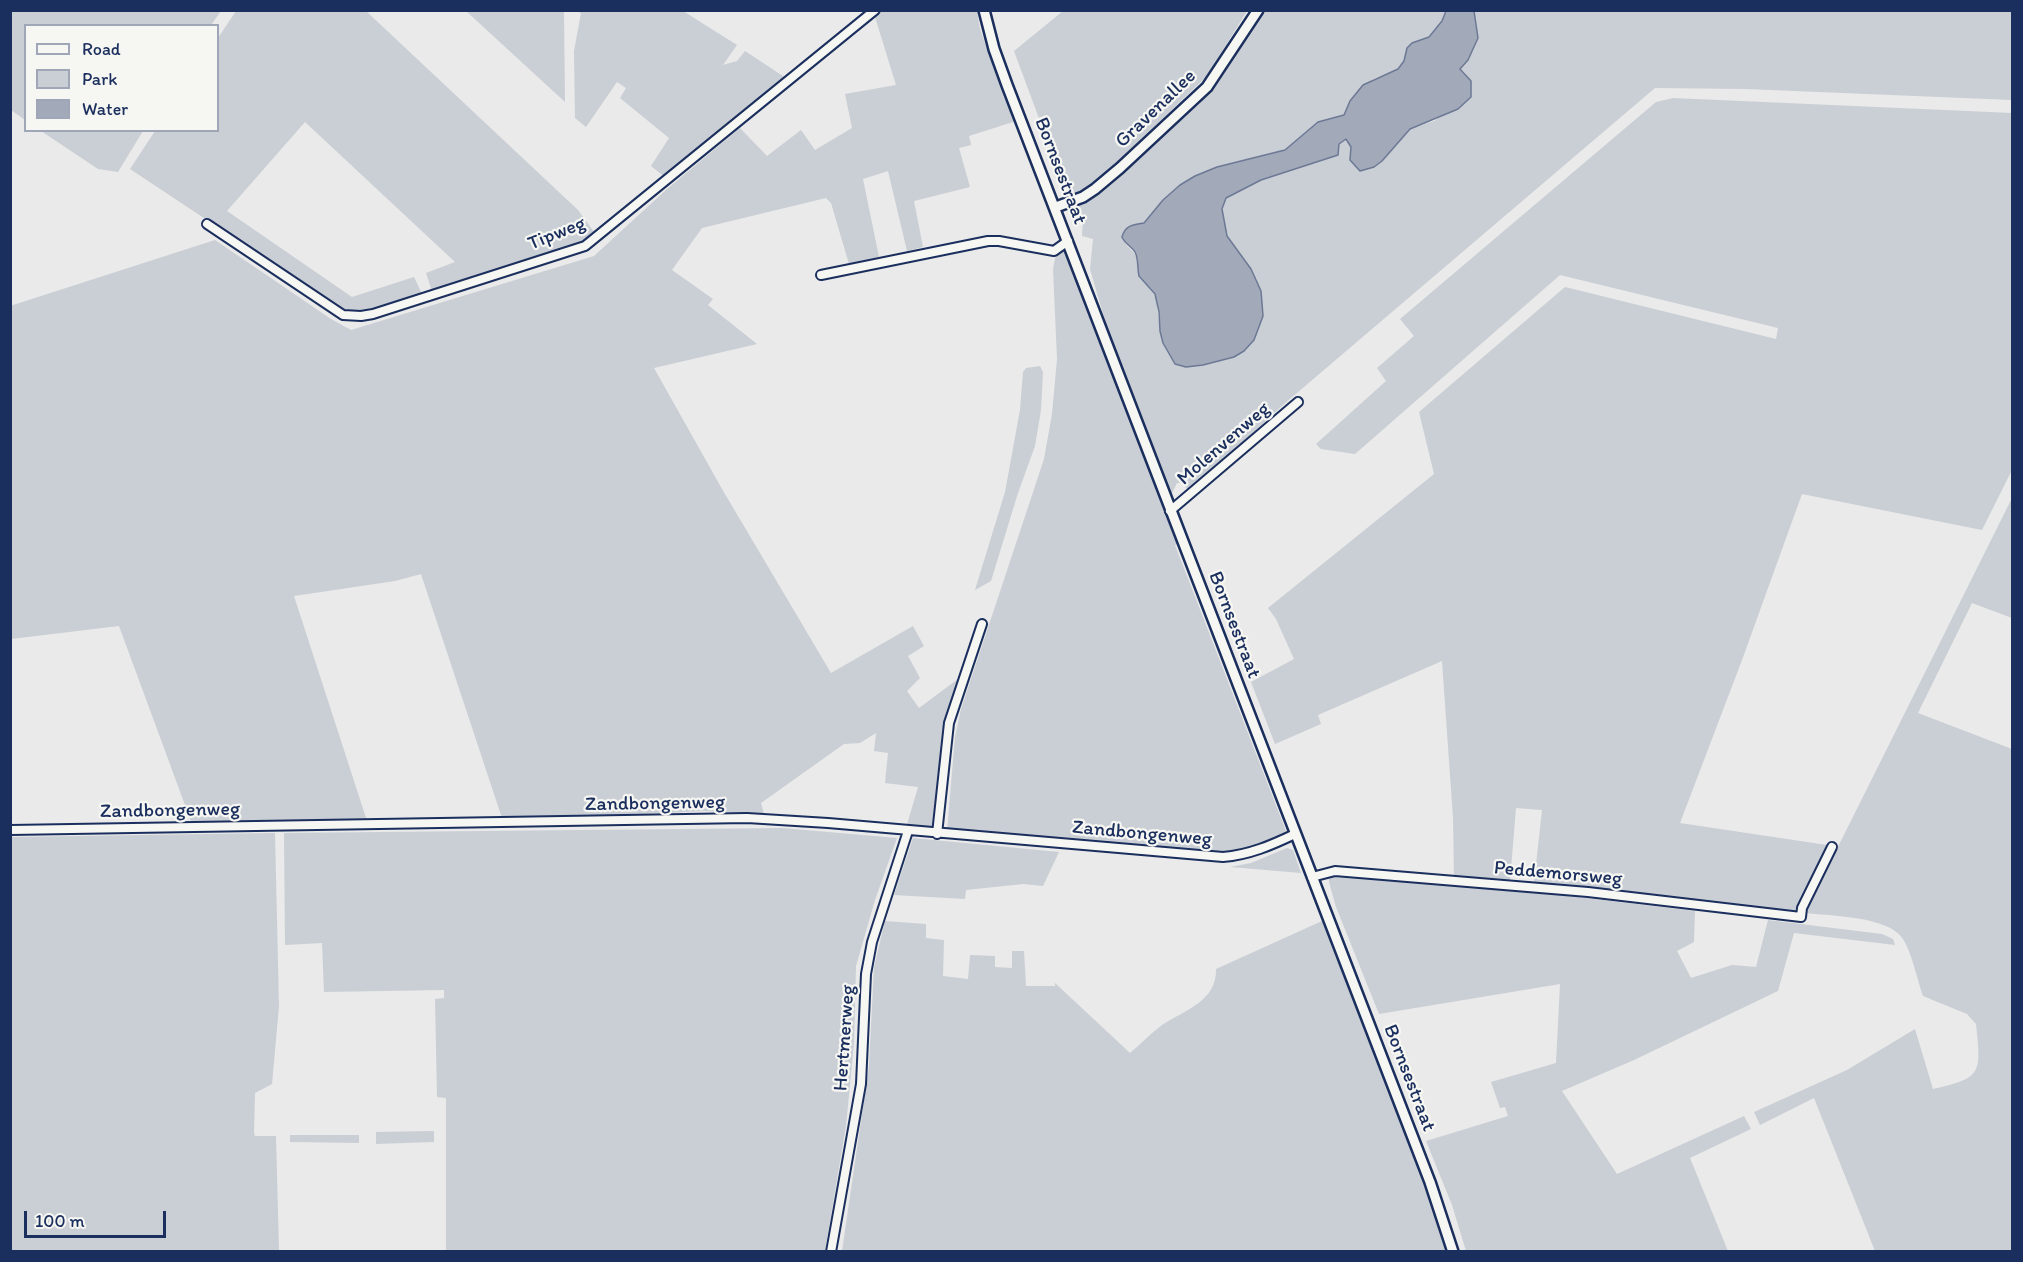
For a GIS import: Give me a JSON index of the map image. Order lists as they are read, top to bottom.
{
  "streets": {
    "street": [
      "Gravenallee",
      "Bornsestraat",
      "Tipweg",
      "Molenvenweg",
      "Zandbongenweg",
      "Peddemorsweg",
      "Hertmerweg"
    ]
  },
  "crossings": [
    ["Gravenallee", "Bornsestraat"],
    ["Bornsestraat", "Molenvenweg"],
    ["Bornsestraat", "Zandbongenweg"],
    ["Bornsestraat", "Peddemorsweg"],
    ["Zandbongenweg", "Hertmerweg"]
  ],
  "legend": ["Road", "Park", "Water"],
  "scale_bar": "100 m"
}
